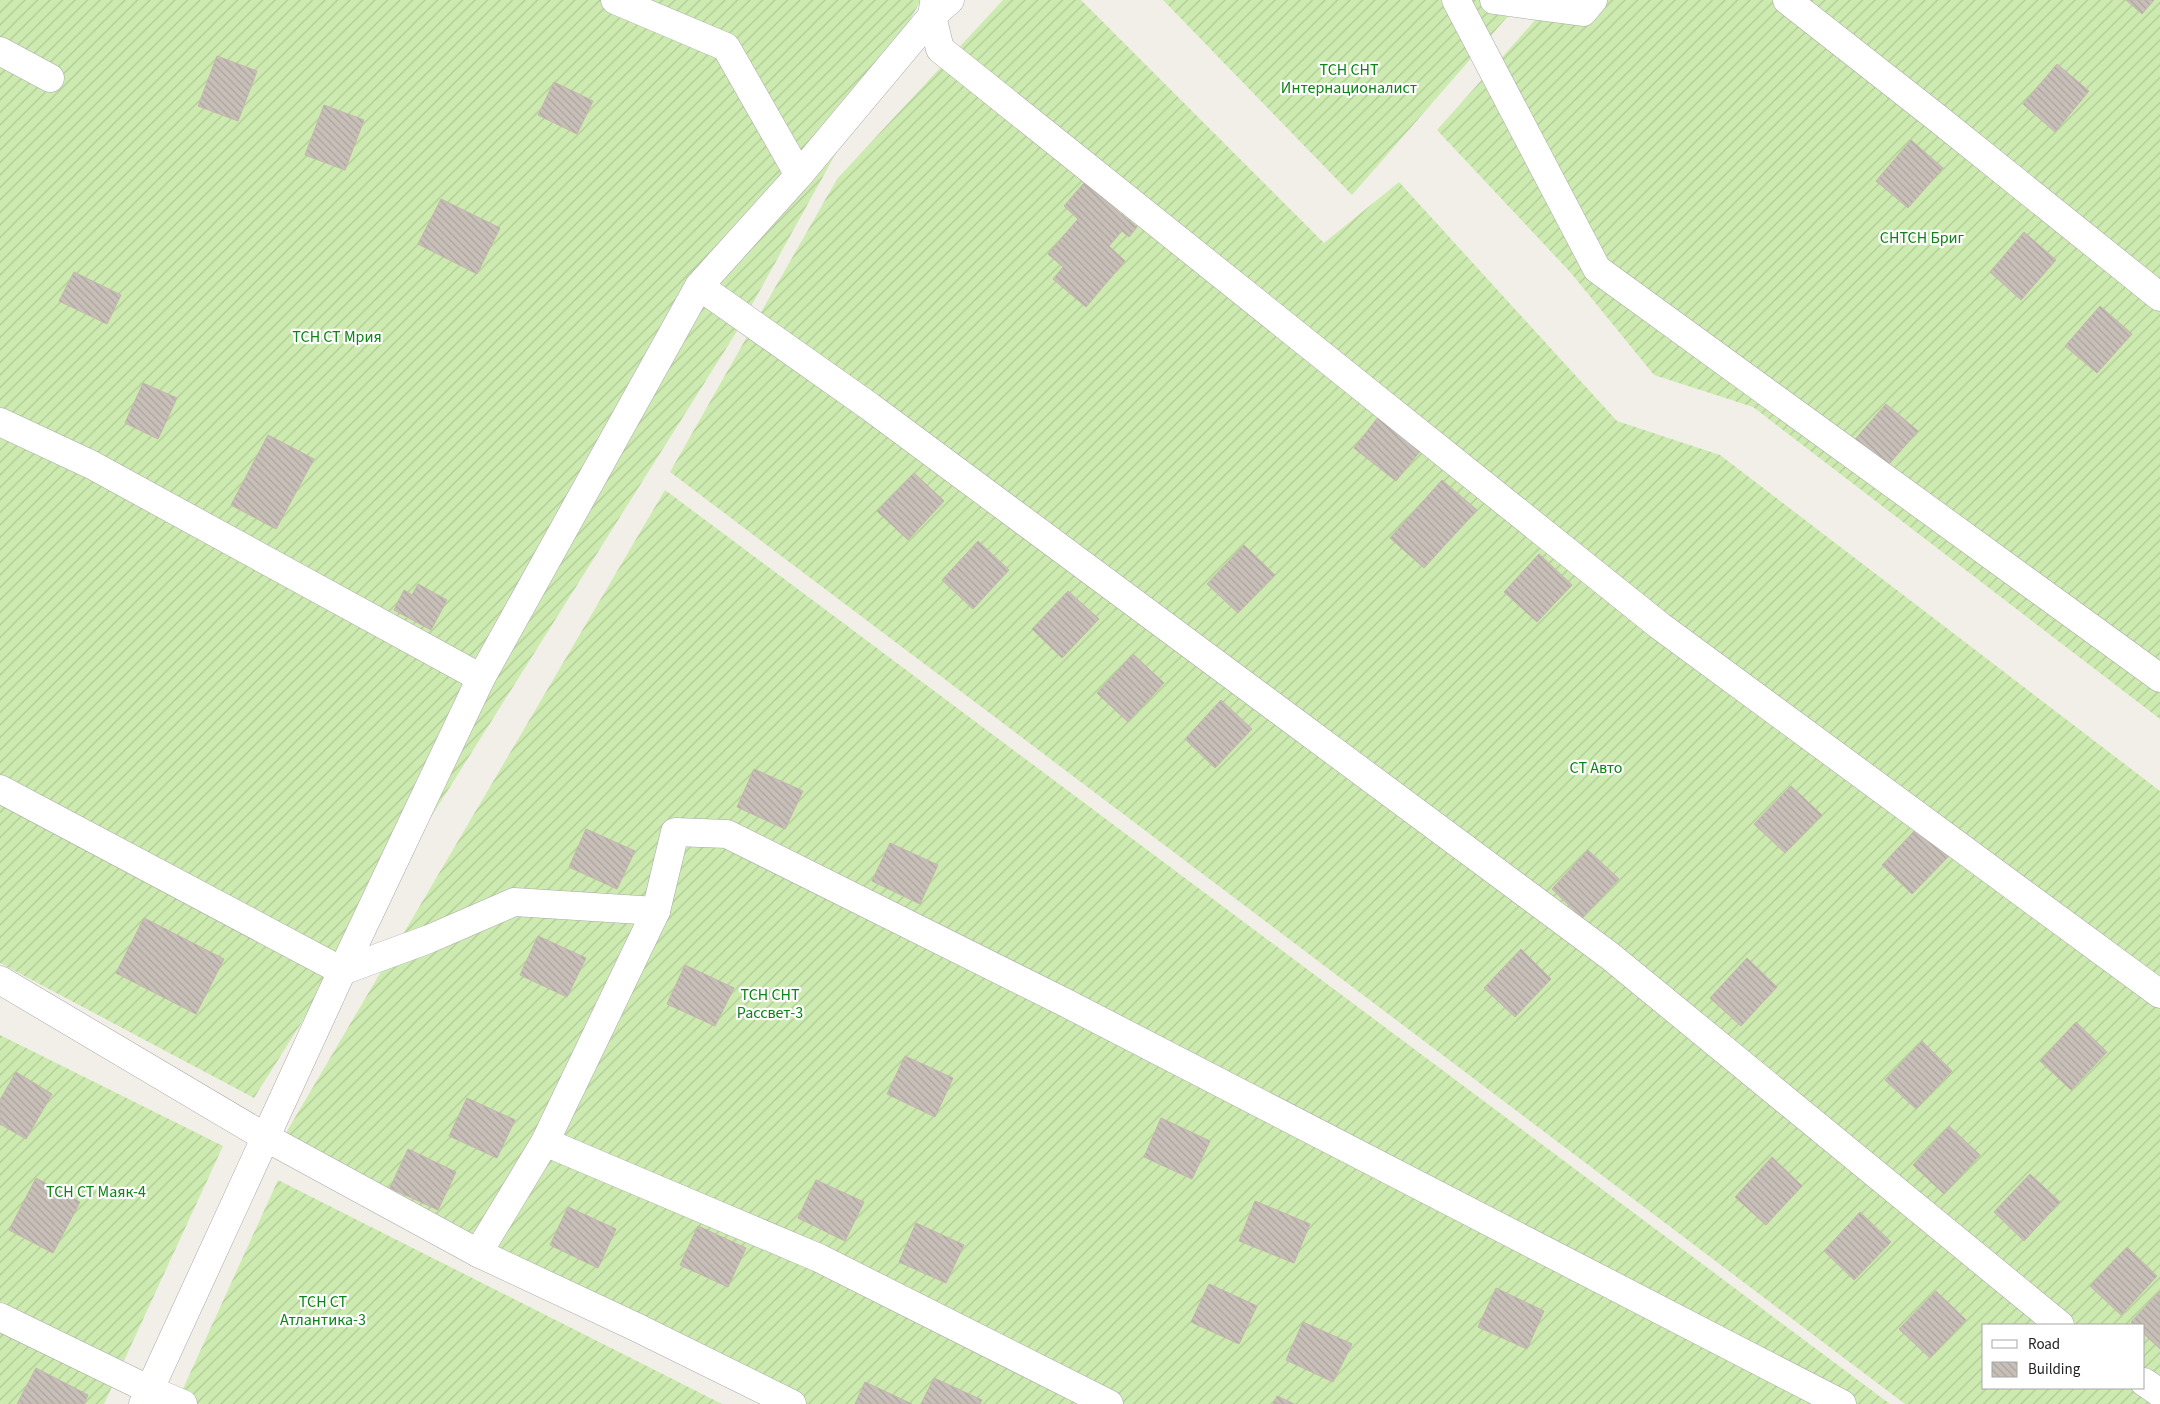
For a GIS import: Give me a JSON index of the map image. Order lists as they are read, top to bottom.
{
  "parks": [
    "ТСН СНТ Интернационалист",
    "СНТСН Бриг",
    "ТСН СТ Мрия",
    "СТ Авто",
    "ТСН СНТ Рассвет-3",
    "ТСН СТ Маяк-4",
    "ТСН СТ Атлантика-3"
  ],
  "legend": ["Road", "Building"]
}
